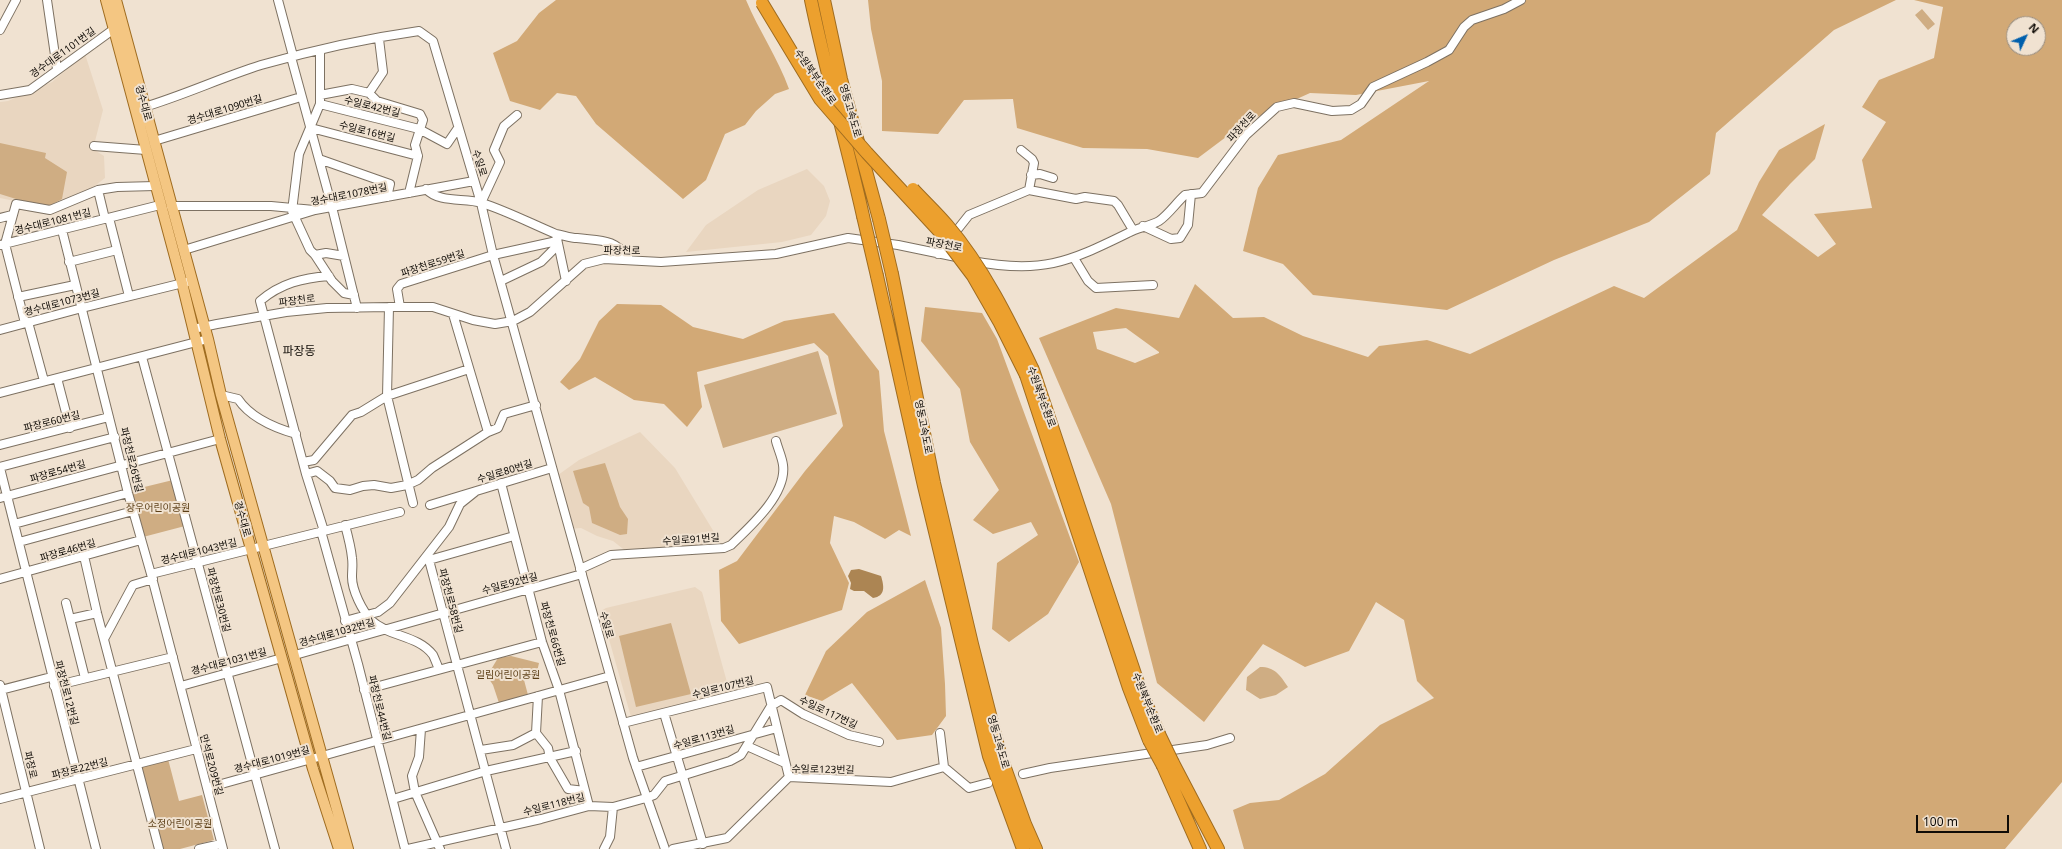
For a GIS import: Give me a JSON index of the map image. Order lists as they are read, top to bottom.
{
  "streets": {
    "highway": ["수원북부순환로", "영동고속도로"],
    "main road": ["경수대로"],
    "street": [
      "경수대로1101번길",
      "수일로42번길",
      "경수대로1090번길",
      "파장천로",
      "수일로16번길",
      "수일로",
      "경수대로1078번길",
      "경수대로1081번길",
      "파장천로59번길",
      "경수대로1073번길",
      "파장로60번길",
      "파장천로26번길",
      "파장로54번길",
      "수일로80번길",
      "수일로91번길",
      "파장로46번길",
      "경수대로1043번길",
      "수일로92번길",
      "파장천로30번길",
      "파장천로58번길",
      "경수대로1032번길",
      "파장천로66번길",
      "경수대로1031번길",
      "수일로107번길",
      "파장천로12번길",
      "파장천로44번길",
      "수일로117번길",
      "수일로113번길",
      "경수대로1019번길",
      "파장로",
      "만석로209번길",
      "파장로22번길",
      "수일로123번길",
      "수일로118번길"
    ]
  },
  "crossings": [
    ["경수대로1101번길", "경수대로"],
    ["경수대로", "경수대로1090번길"],
    ["경수대로", "파장천로"],
    ["경수대로", "수일로"],
    ["경수대로", "경수대로1078번길"],
    ["경수대로", "경수대로1081번길"],
    ["경수대로", "경수대로1073번길"],
    ["경수대로", "파장로54번길"],
    ["경수대로", "경수대로1043번길"],
    ["경수대로", "경수대로1032번길"],
    ["경수대로", "경수대로1031번길"],
    ["경수대로", "경수대로1019번길"],
    ["수일로42번길", "수일로"],
    ["파장천로", "수일로"],
    ["파장천로", "파장천로59번길"],
    ["파장천로", "파장천로44번길"],
    ["수일로", "경수대로1078번길"],
    ["수일로", "파장천로59번길"],
    ["수일로", "수일로80번길"],
    ["수일로", "수일로91번길"],
    ["수일로", "수일로92번길"],
    ["수일로", "수일로107번길"],
    ["수일로", "수일로113번길"],
    ["수일로", "경수대로1019번길"],
    ["수일로", "수일로118번길"],
    ["경수대로1081번길", "파장천로26번길"],
    ["경수대로1073번길", "파장천로26번길"],
    ["파장로60번길", "파장천로26번길"],
    ["파장천로26번길", "파장로54번길"],
    ["파장천로26번길", "파장로46번길"],
    ["파장천로26번길", "경수대로1043번길"],
    ["파장천로26번길", "경수대로1031번길"],
    ["파장천로26번길", "파장천로12번길"],
    ["파장천로26번길", "만석로209번길"],
    ["파장로54번길", "파장천로30번길"],
    ["파장로54번길", "파장천로12번길"],
    ["수일로80번길", "파장천로66번길"],
    ["수일로91번길", "수일로92번길"],
    ["파장로46번길", "파장천로12번길"],
    ["경수대로1043번길", "파장천로30번길"],
    ["경수대로1043번길", "파장천로44번길"],
    ["수일로92번길", "파장천로58번길"],
    ["수일로92번길", "경수대로1032번길"],
    ["수일로92번길", "파장천로66번길"],
    ["파장천로30번길", "경수대로1031번길"],
    ["파장천로30번길", "경수대로1019번길"],
    ["파장천로58번길", "경수대로1032번길"],
    ["파장천로58번길", "파장천로66번길"],
    ["파장천로58번길", "경수대로1019번길"],
    ["파장천로58번길", "수일로118번길"],
    ["경수대로1032번길", "파장천로44번길"],
    ["파장천로66번길", "경수대로1019번길"],
    ["파장천로66번길", "수일로118번길"],
    ["경수대로1031번길", "만석로209번길"],
    ["수일로107번길", "수일로117번길"],
    ["수일로107번길", "수일로113번길"],
    ["수일로107번길", "수일로123번길"],
    ["파장천로12번길", "파장로22번길"],
    ["파장천로44번길", "경수대로1019번길"],
    ["경수대로1019번길", "만석로209번길"],
    ["파장로", "파장로22번길"],
    ["만석로209번길", "파장로22번길"]
  ],
  "districts": ["파장동"],
  "parks": ["장우어린이공원", "일림어린이공원", "소정어린이공원"],
  "scale_bar": "100 m",
  "north": "top right"
}
